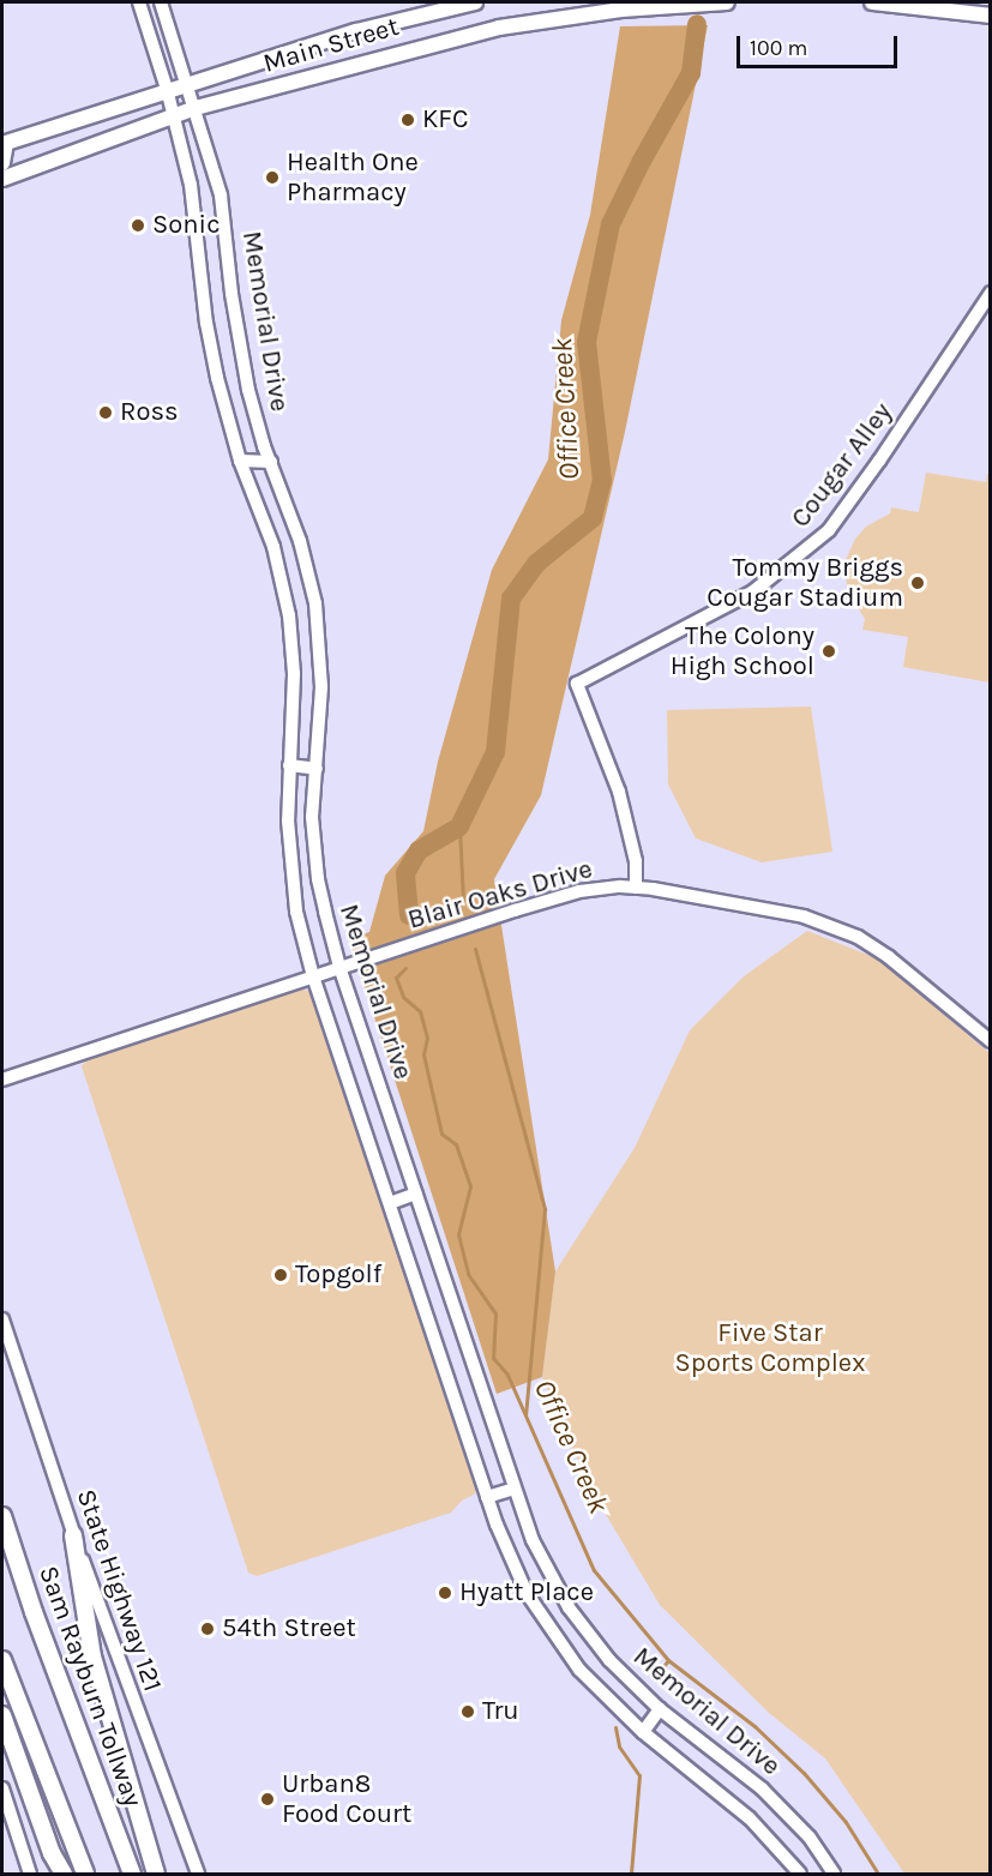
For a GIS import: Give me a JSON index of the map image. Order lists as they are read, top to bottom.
{
  "streets": {
    "highway": ["Sam Rayburn Tollway"],
    "main road": ["Main Street"],
    "street": [
      "Memorial Drive",
      "Cougar Alley",
      "Blair Oaks Drive",
      "State Highway 121"
    ]
  },
  "crossings": [
    ["Main Street", "Memorial Drive"],
    ["Memorial Drive", "Blair Oaks Drive"],
    ["Cougar Alley", "Blair Oaks Drive"]
  ],
  "water": ["Office Creek"],
  "parks": ["Five Star Sports Complex"],
  "places": [
    "KFC",
    "Health One Pharmacy",
    "Sonic",
    "Ross",
    "Tommy Briggs Cougar Stadium",
    "The Colony High School",
    "Topgolf",
    "Hyatt Place",
    "54th Street",
    "Tru",
    "Urban8 Food Court"
  ],
  "scale_bar": "100 m"
}
